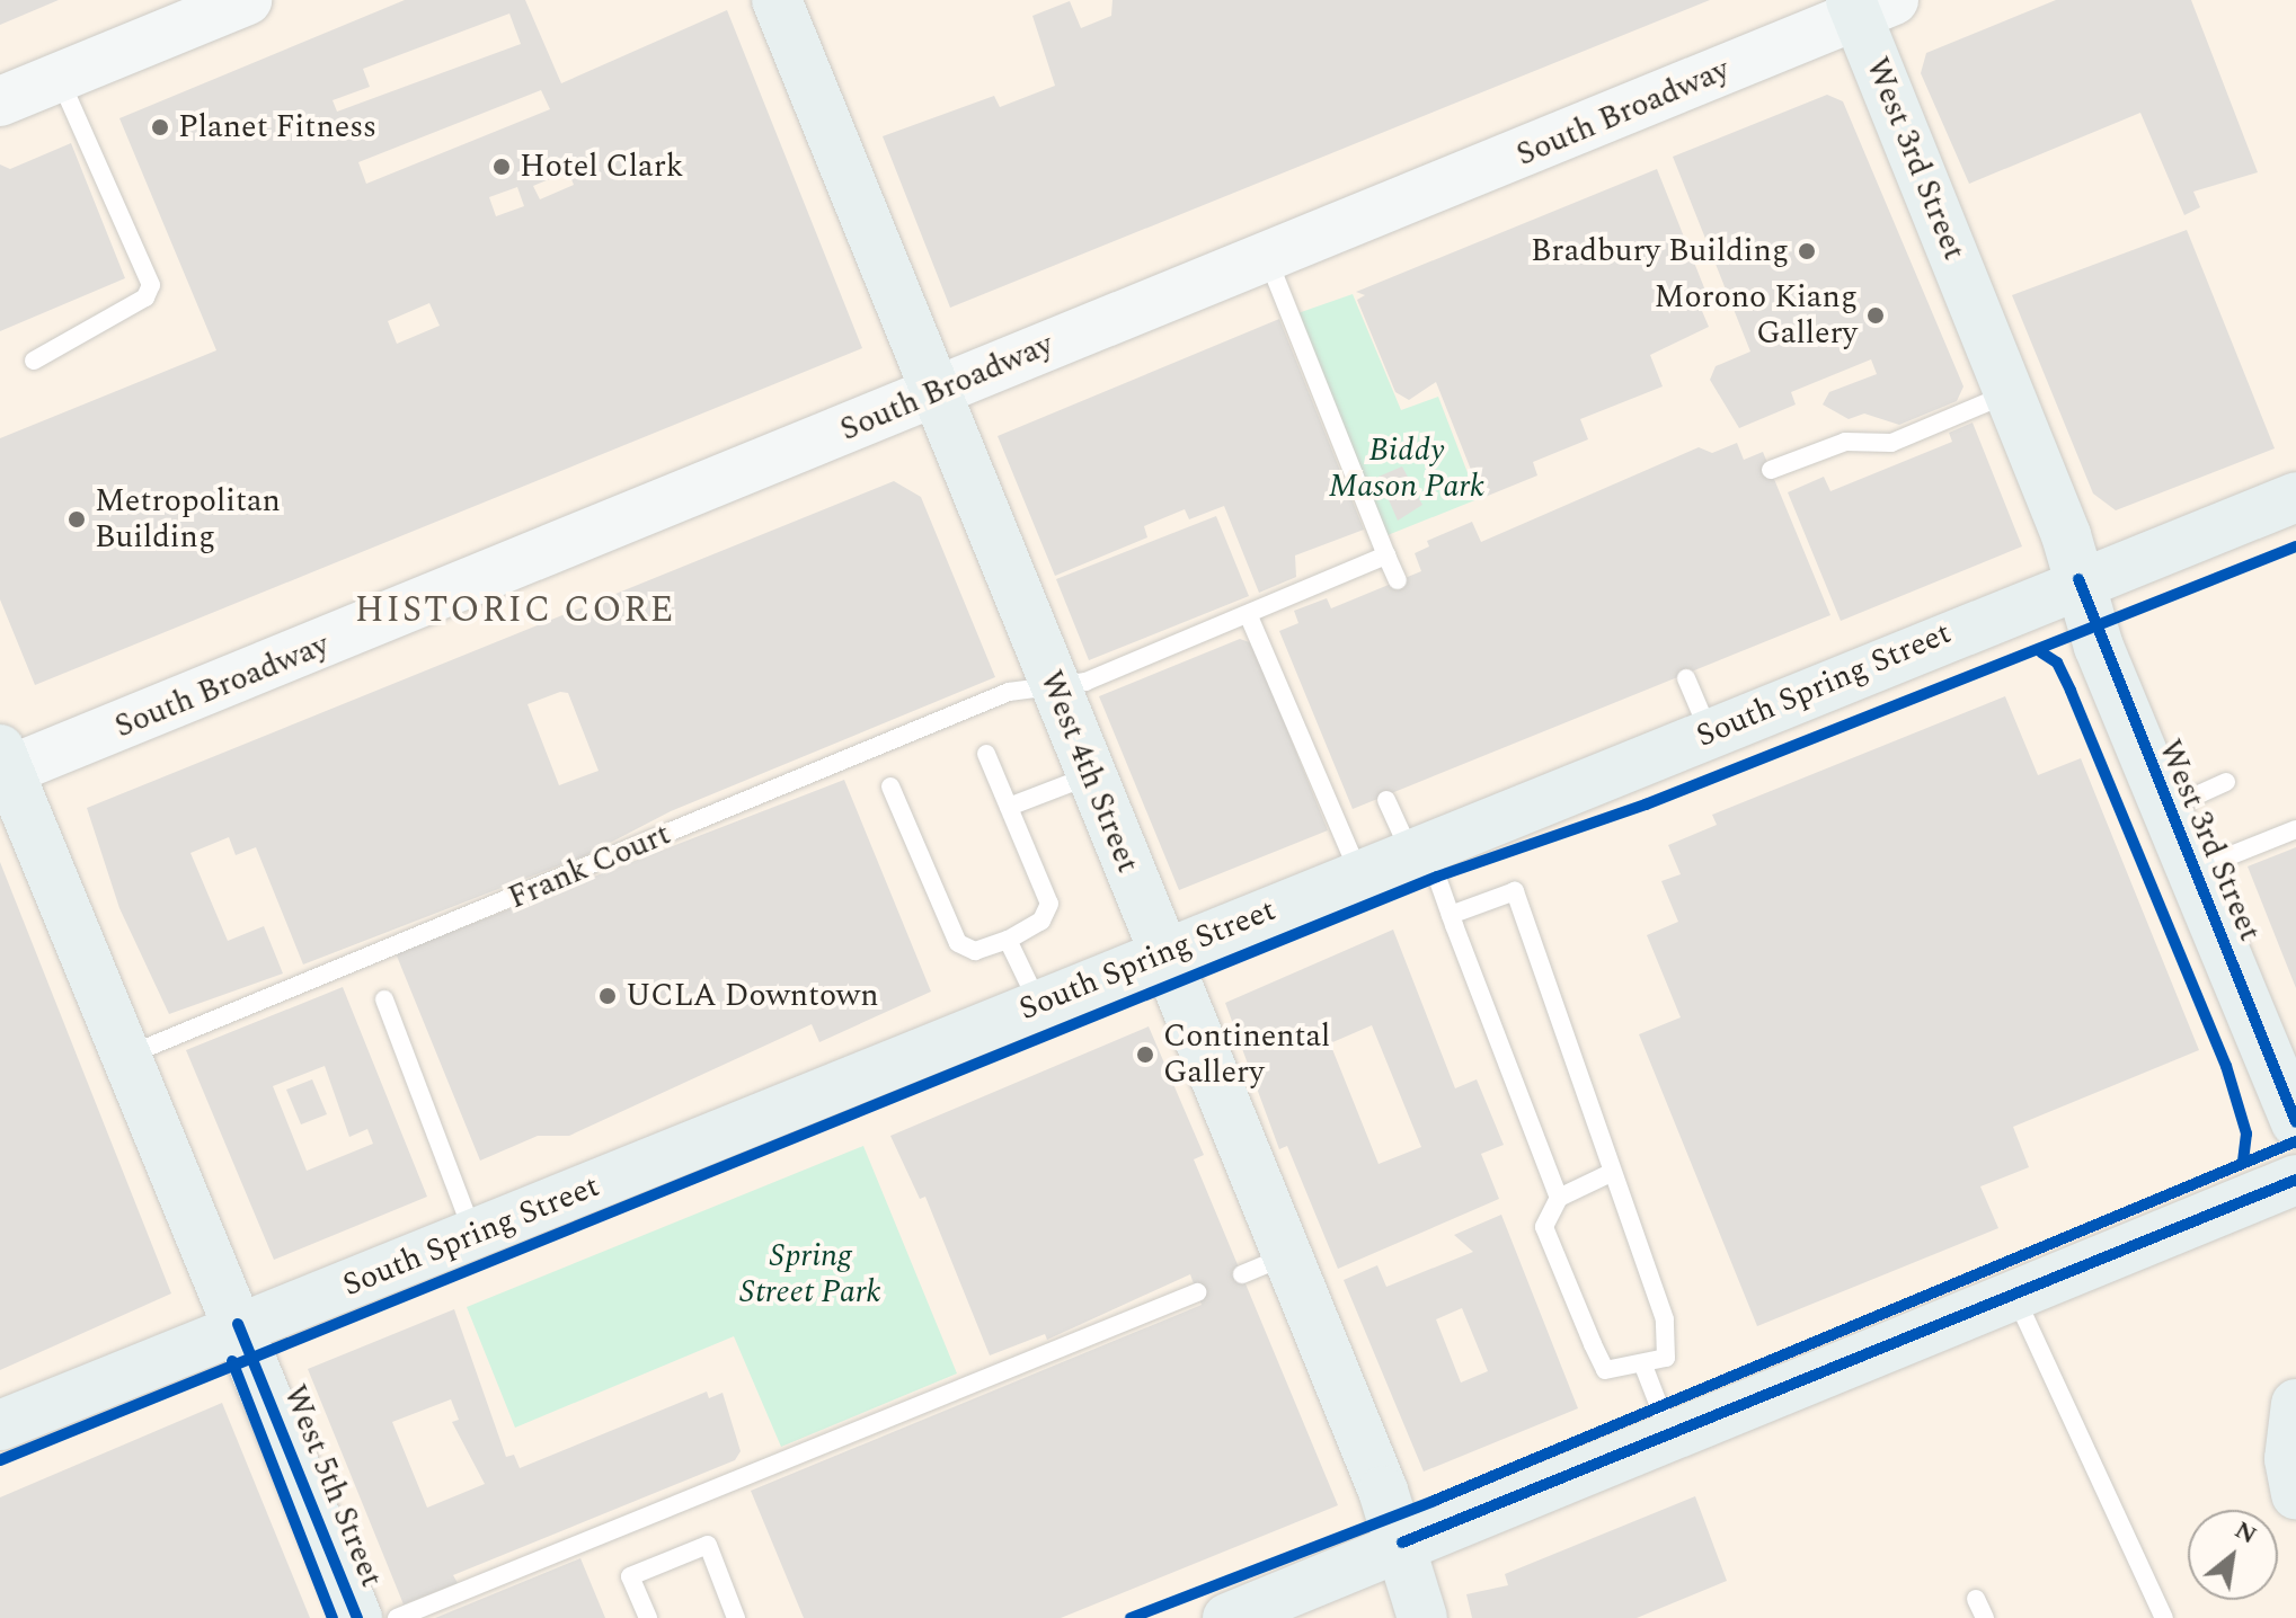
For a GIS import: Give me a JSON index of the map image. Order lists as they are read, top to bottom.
{
  "streets": {
    "main road": [
      "South Broadway",
      "West 3rd Street",
      "South Spring Street",
      "West 4th Street",
      "West 5th Street"
    ],
    "lane": ["Frank Court"]
  },
  "crossings": [
    ["South Broadway", "West 3rd Street"],
    ["South Broadway", "West 4th Street"],
    ["South Broadway", "West 5th Street"],
    ["West 3rd Street", "South Spring Street"],
    ["South Spring Street", "West 4th Street"],
    ["South Spring Street", "West 5th Street"],
    ["West 4th Street", "Frank Court"],
    ["Frank Court", "West 5th Street"]
  ],
  "districts": ["HISTORIC CORE"],
  "parks": ["Biddy Mason Park", "Spring Street Park"],
  "places": [
    "Planet Fitness",
    "Hotel Clark",
    "Bradbury Building",
    "Morono Kiang Gallery",
    "Metropolitan Building",
    "UCLA Downtown",
    "Continental Gallery"
  ],
  "north": "top right"
}
